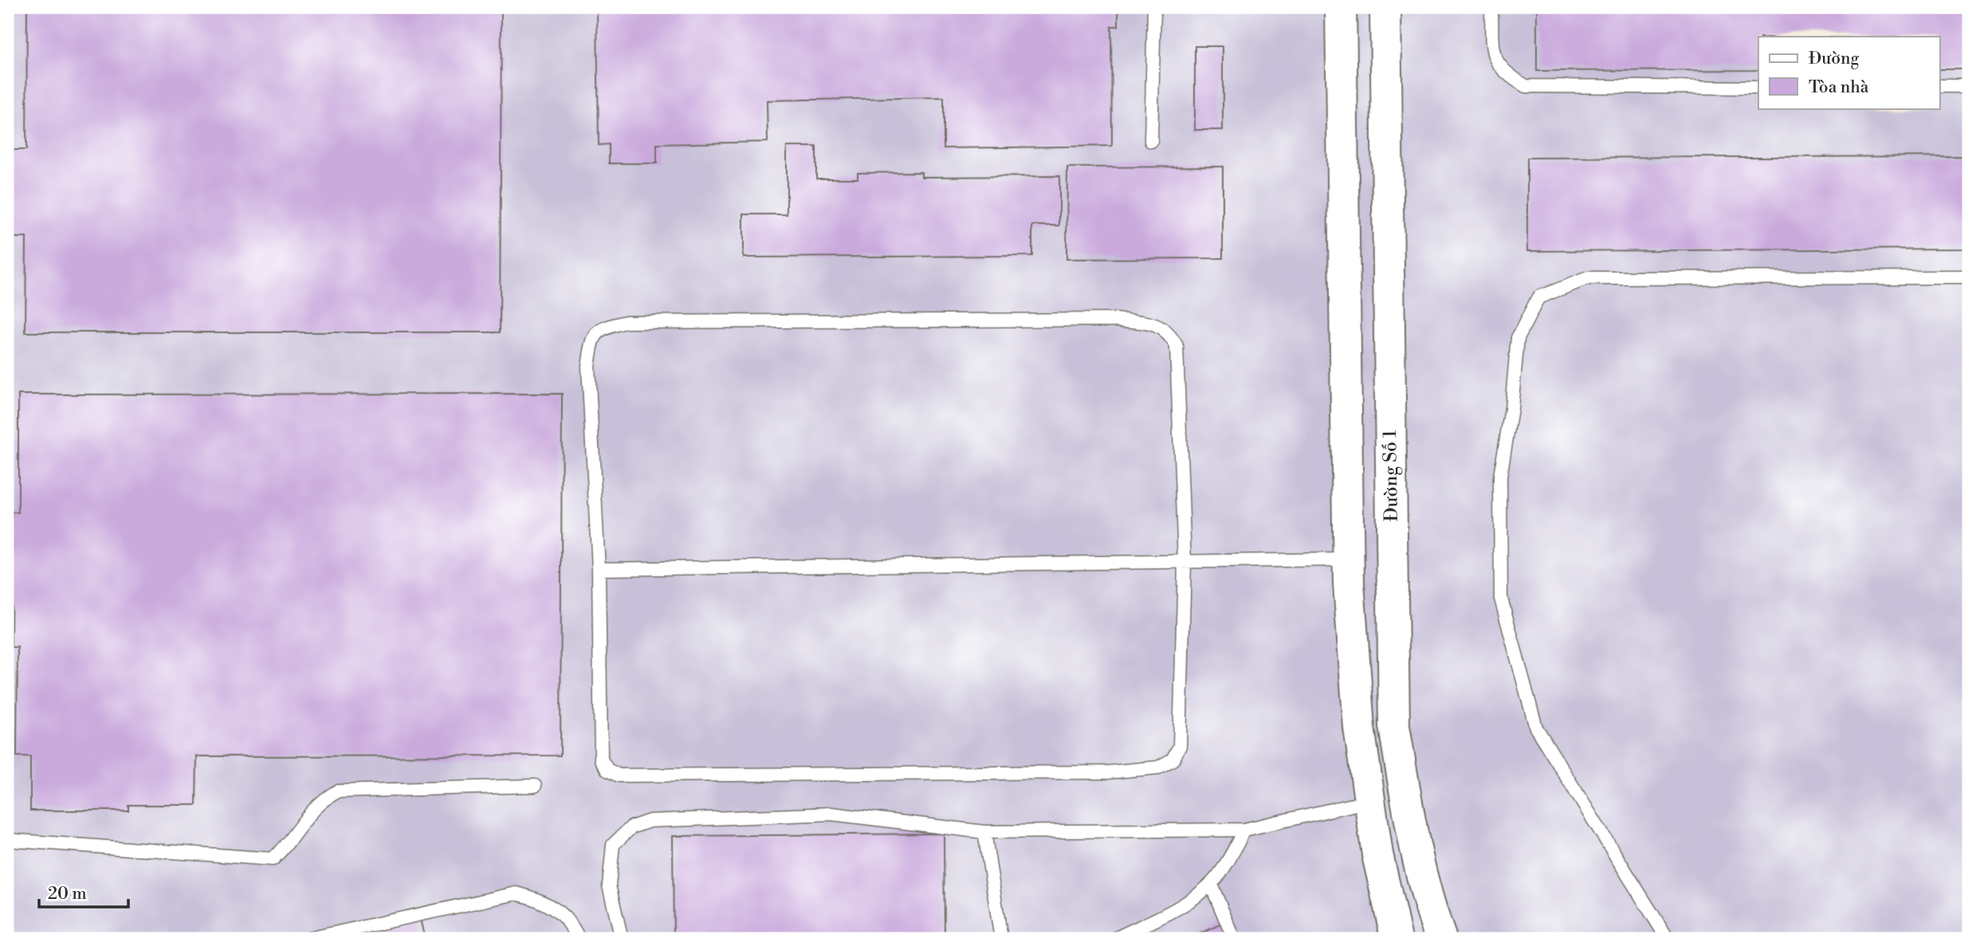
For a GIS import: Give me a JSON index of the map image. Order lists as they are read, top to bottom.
{
  "streets": {
    "street": ["Đường Số 1"]
  },
  "legend": ["Đường", "Tòa nhà"],
  "scale_bar": "20 m"
}
